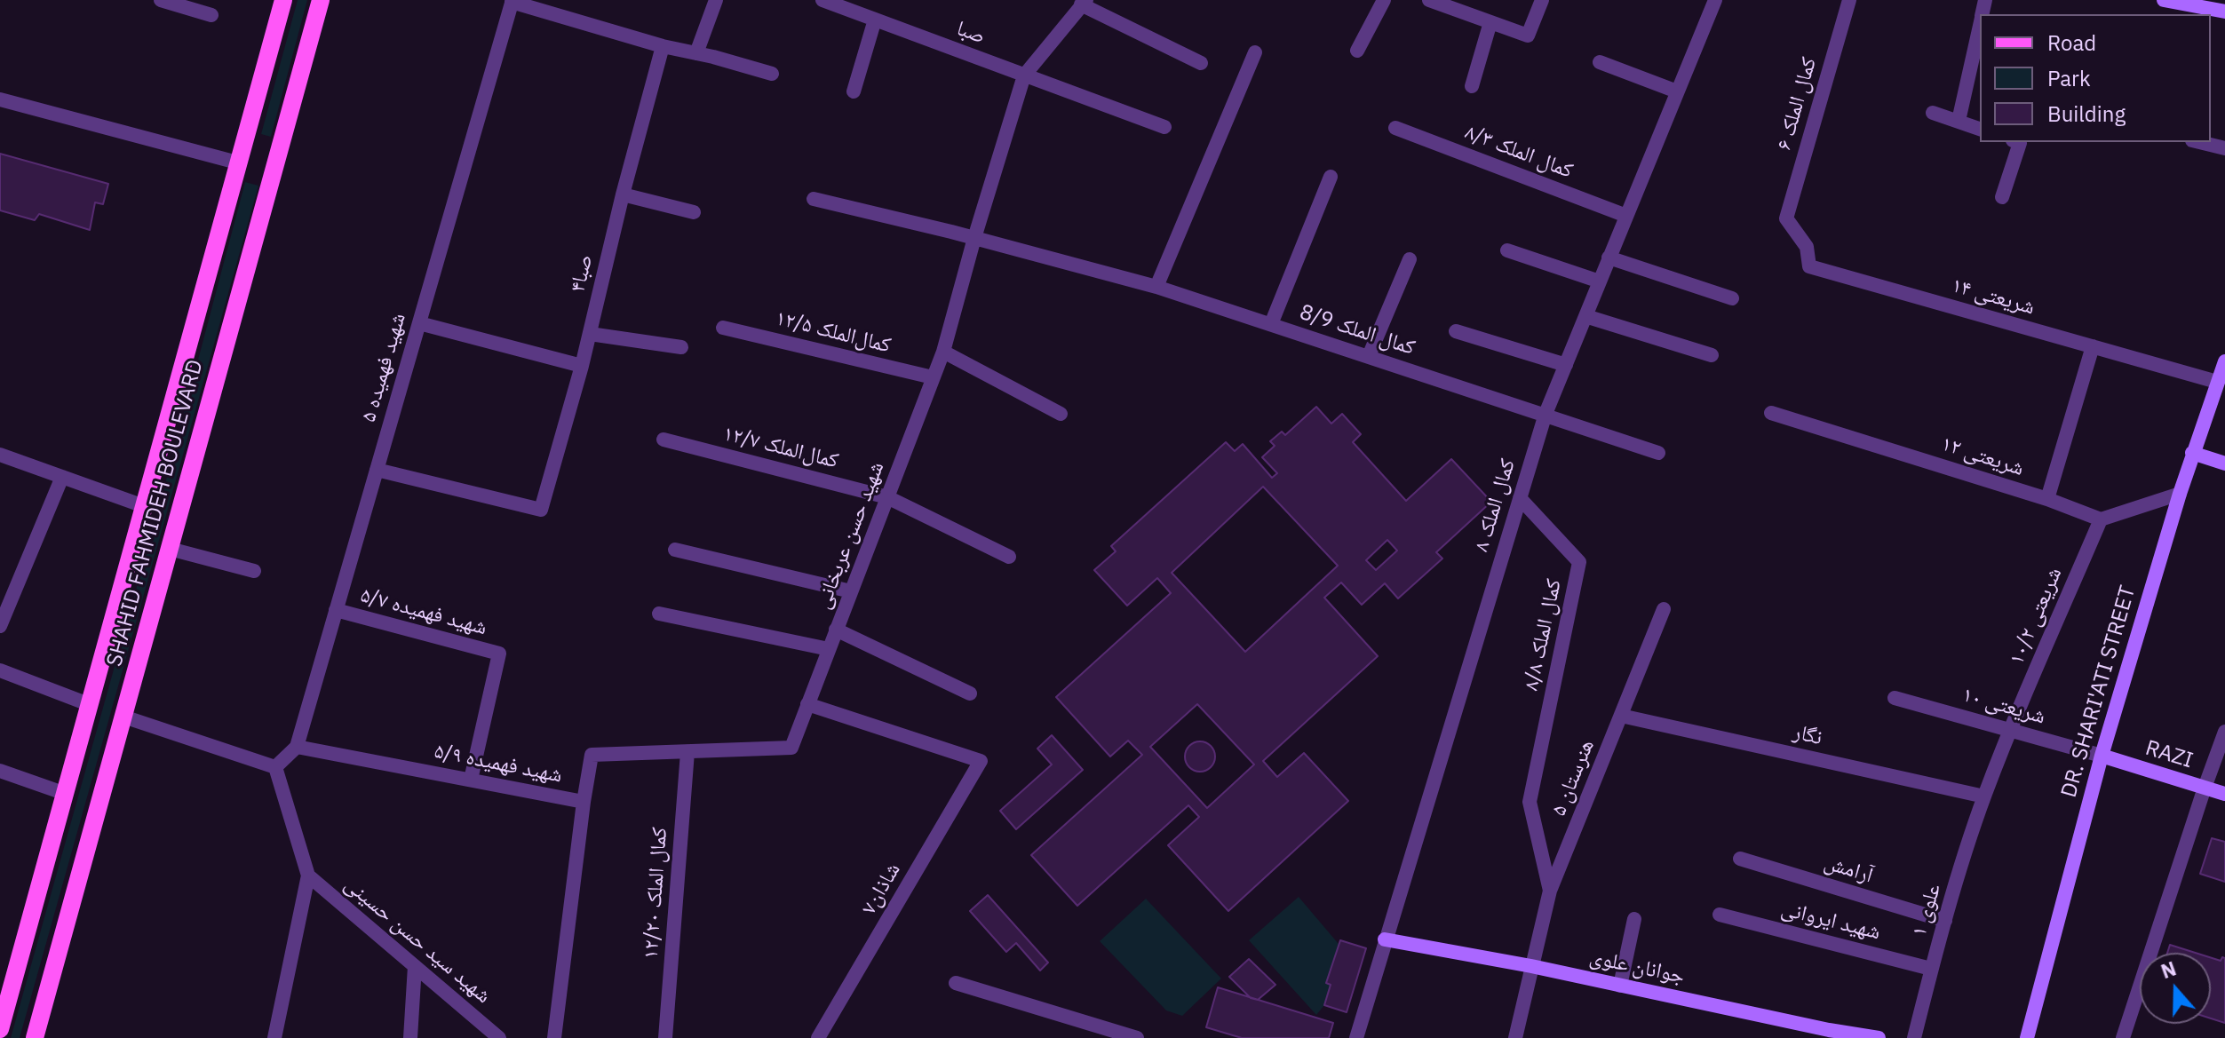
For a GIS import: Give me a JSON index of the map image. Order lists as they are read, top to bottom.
{
  "streets": {
    "main road": [
      "SHAHID FAHMIDEH BOULEVARD",
      "DR. SHARI'ATI STREET",
      "RAZI",
      "جوانان علوی"
    ],
    "street": [
      "صبا",
      "کمال الملک ۶",
      "کمال الملک ۸/۳",
      "صبا۴",
      "شریعتی ۱۴",
      "کمال الملک 8/9",
      "کمال‌الملک ۱۲/۵",
      "شهید فهمیده ۵",
      "کمال‌الملک ۱۲/۷",
      "شریعتی ۱۲",
      "کمال الملک ۸",
      "شهید حسن عربخانی",
      "شهید فهمیده ۵/۷",
      "شریعتی ۱۰/۲",
      "کمال الملک ۸/۸",
      "شریعتی ۱۰",
      "نگار",
      "شهید فهمیده ۵/۹",
      "هنرستان ۵",
      "آرامش",
      "شاذان۷",
      "کمال الملک ۱۲/۲۰",
      "علوی ۱",
      "شهید ایروانی",
      "شهید سید حسن حسینی"
    ]
  },
  "crossings": [
    ["صبا", "شهید حسن عربخانی"],
    ["کمال الملک ۶", "شریعتی ۱۴"],
    ["کمال الملک ۸/۳", "کمال الملک ۸"],
    ["صبا۴", "شهید فهمیده ۵"],
    ["شریعتی ۱۴", "DR. SHARI'ATI STREET"],
    ["کمال الملک 8/9", "کمال الملک ۸"],
    ["کمال الملک 8/9", "شهید حسن عربخانی"],
    ["کمال‌الملک ۱۲/۵", "شهید حسن عربخانی"],
    ["شهید فهمیده ۵", "شهید فهمیده ۵/۷"],
    ["شهید فهمیده ۵", "شهید فهمیده ۵/۹"],
    ["کمال‌الملک ۱۲/۷", "شهید حسن عربخانی"],
    ["شریعتی ۱۲", "شریعتی ۱۰/۲"],
    ["کمال الملک ۸", "کمال الملک ۸/۸"],
    ["کمال الملک ۸", "جوانان علوی"],
    ["شهید حسن عربخانی", "شاذان۷"],
    ["شهید حسن عربخانی", "کمال الملک ۱۲/۲۰"],
    ["شهید فهمیده ۵/۷", "شهید فهمیده ۵/۹"],
    ["شریعتی ۱۰/۲", "شریعتی ۱۰"],
    ["شریعتی ۱۰/۲", "نگار"],
    ["شریعتی ۱۰/۲", "علوی ۱"],
    ["کمال الملک ۸/۸", "هنرستان ۵"],
    ["DR. SHARI'ATI STREET", "شریعتی ۱۰"],
    ["DR. SHARI'ATI STREET", "RAZI"],
    ["شریعتی ۱۰", "RAZI"],
    ["نگار", "هنرستان ۵"],
    ["نگار", "علوی ۱"],
    ["هنرستان ۵", "جوانان علوی"],
    ["آرامش", "علوی ۱"],
    ["علوی ۱", "شهید ایروانی"]
  ],
  "legend": ["Road", "Park", "Building"],
  "north": "top"
}
